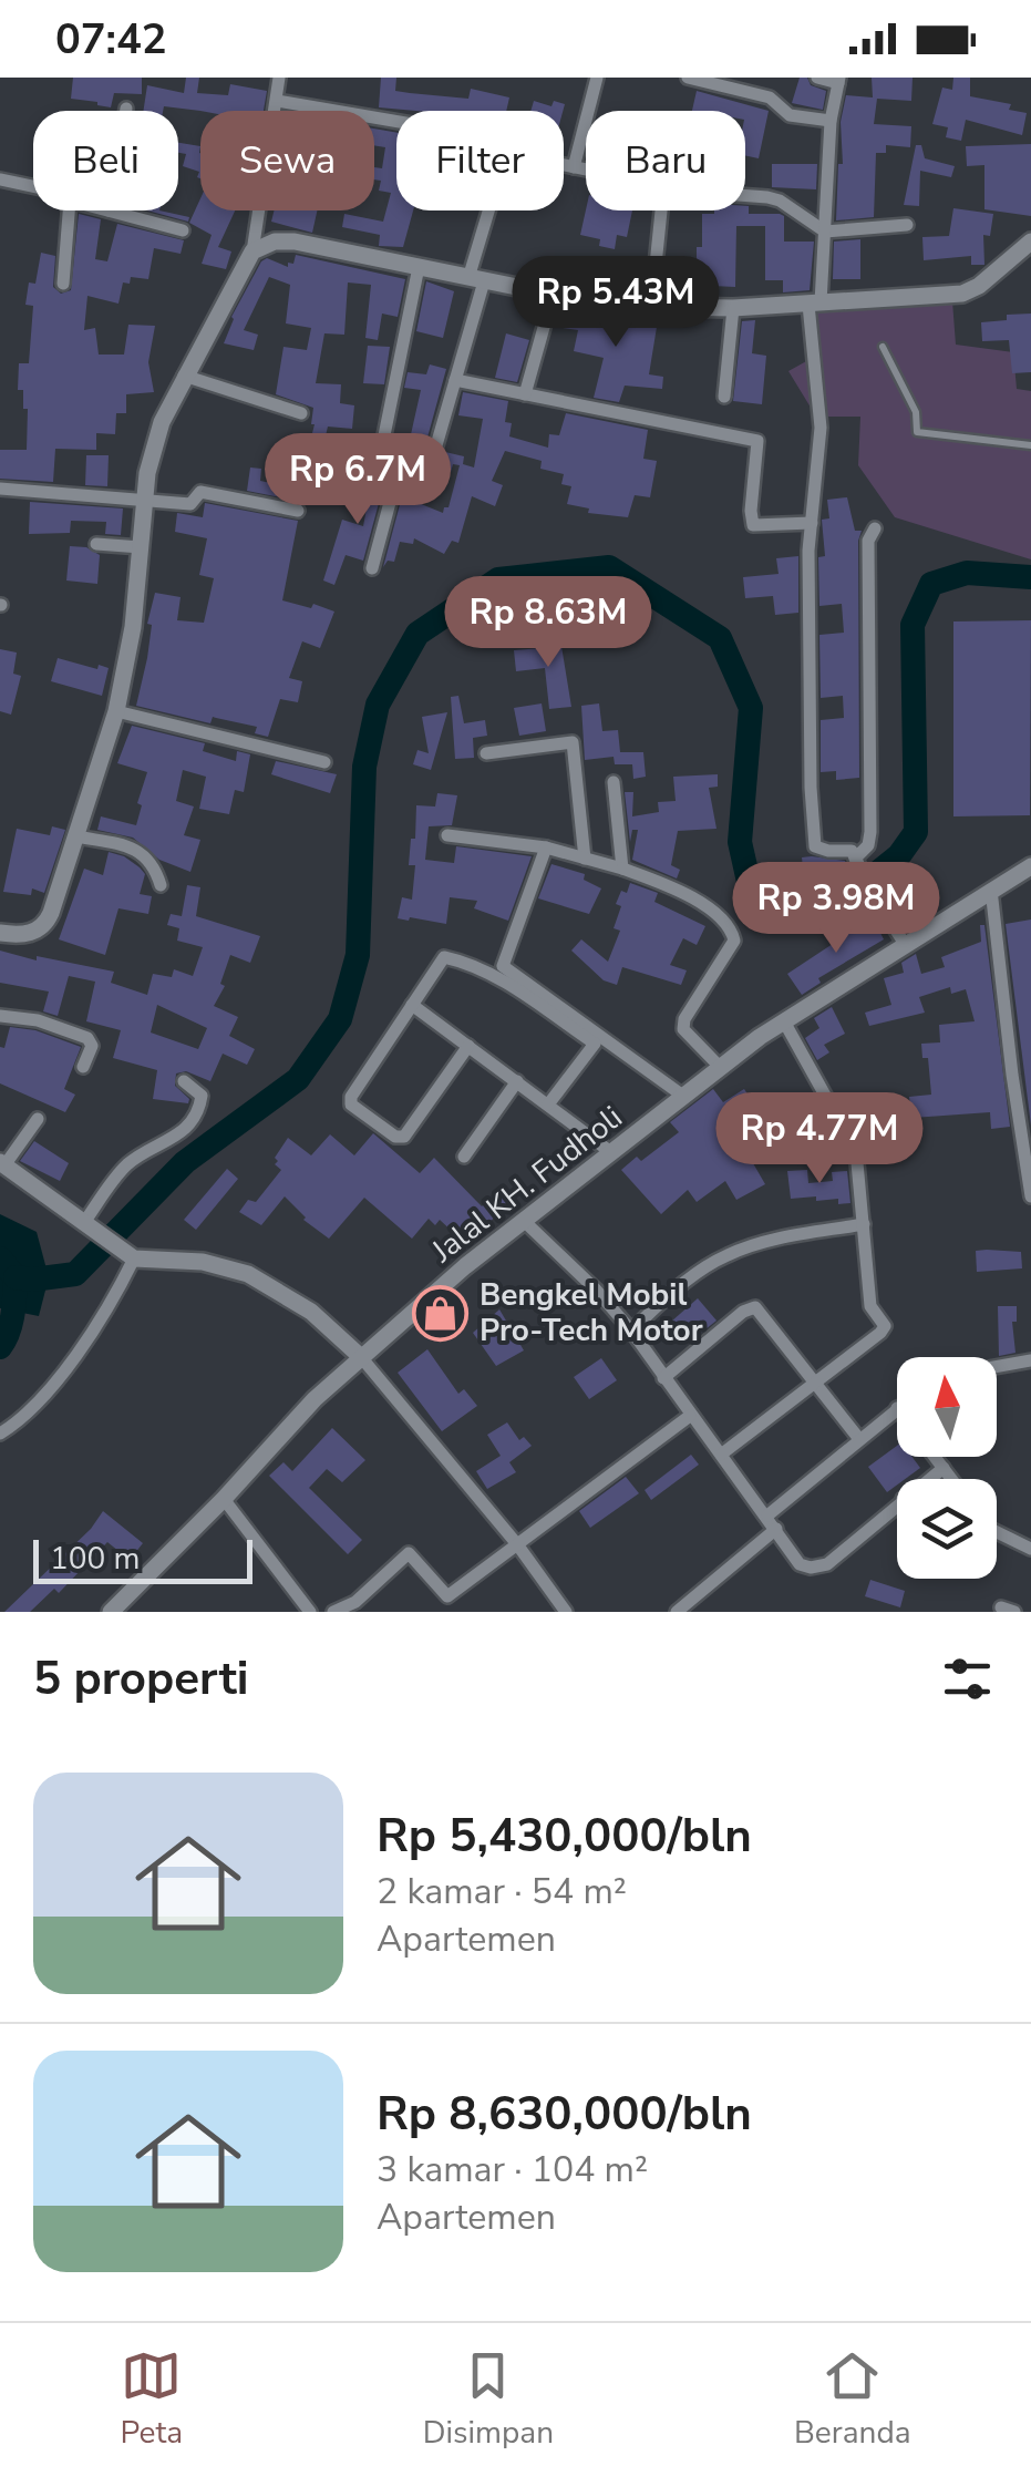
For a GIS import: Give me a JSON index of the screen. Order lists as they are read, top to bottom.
{
  "streets": {
    "main road": ["Jalal KH. Fudholi"]
  },
  "places": {
    "shop": ["Bengkel Mobil Pro-Tech Motor"]
  },
  "scale_bar": "100 m",
  "north": "top",
  "page": {
    "status": "07:42",
    "chip": [
      "Beli",
      "Sewa",
      "Filter",
      "Baru"
    ],
    "price": [
      "Rp 5.43M",
      "Rp 6.7M",
      "Rp 8.63M",
      "Rp 3.98M",
      "Rp 4.77M"
    ],
    "scale": "100 m",
    "heading": "5 properti",
    "list": [
      {
        "name": "Rp 5,430,000/bln",
        "note": "2 kamar · 54 m² · Apartemen"
      },
      {
        "name": "Rp 8,630,000/bln",
        "note": "3 kamar · 104 m² · Apartemen"
      }
    ],
    "tabs": ["Peta", "Disimpan", "Beranda"]
  }
}
